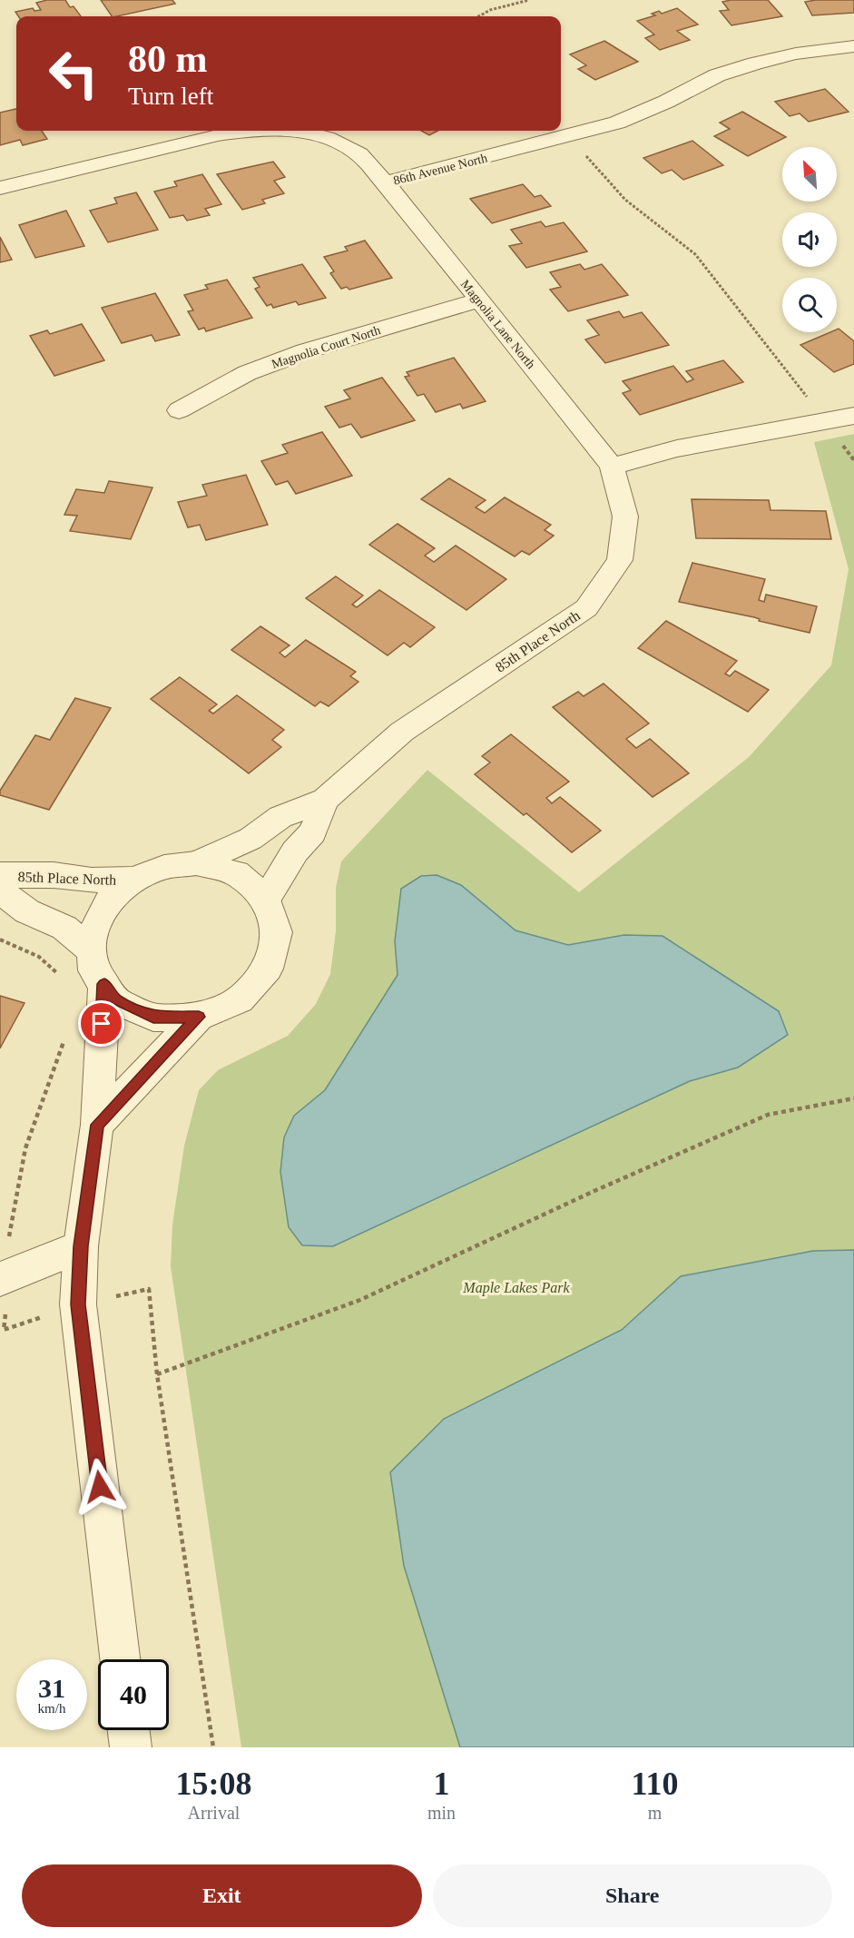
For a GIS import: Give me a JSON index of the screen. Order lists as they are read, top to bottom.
{
  "streets": {
    "street": [
      "86th Avenue North",
      "Magnolia Lane North",
      "Magnolia Court North",
      "85th Place North"
    ]
  },
  "crossings": [
    ["86th Avenue North", "Magnolia Lane North"],
    ["Magnolia Lane North", "Magnolia Court North"],
    ["Magnolia Lane North", "85th Place North"]
  ],
  "parks": ["Maple Lakes Park"],
  "north": "top left",
  "page": {
    "turn": ["80 m", "Turn left"],
    "speed": "31 km/h",
    "limit": "40",
    "eta": [
      "15:08",
      "Arrival",
      "1",
      "min",
      "110",
      "m"
    ],
    "buttons": ["Exit", "Share"]
  }
}
